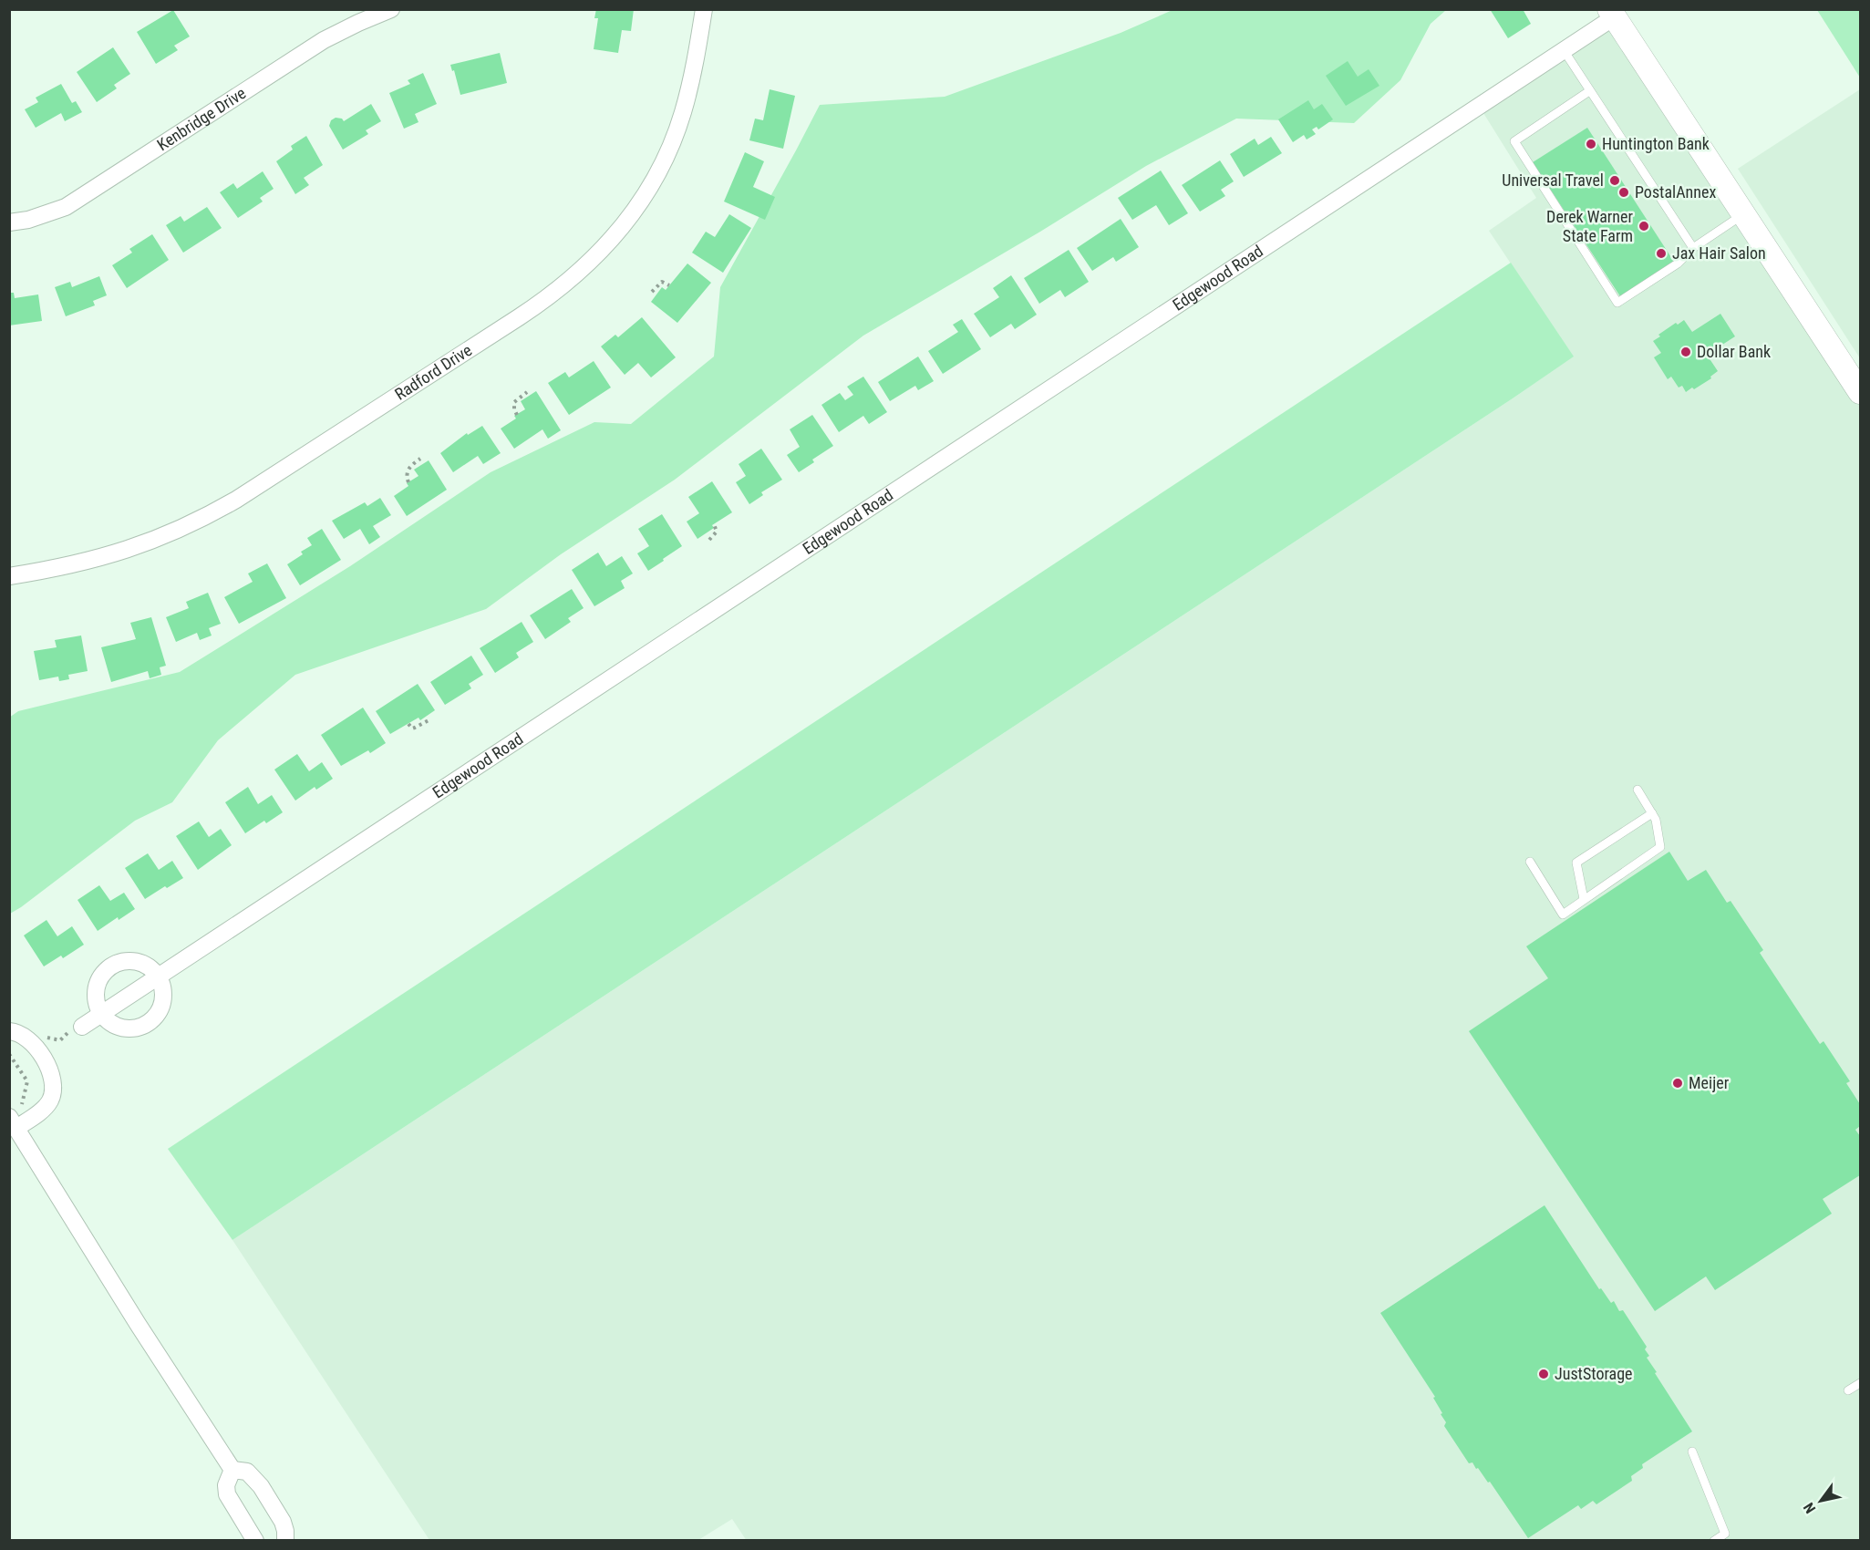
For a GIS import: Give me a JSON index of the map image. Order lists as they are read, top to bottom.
{
  "streets": {
    "street": ["Kenbridge Drive", "Edgewood Road", "Radford Drive"]
  },
  "places": [
    "Huntington Bank",
    "Universal Travel",
    "PostalAnnex",
    "Derek Warner State Farm",
    "Jax Hair Salon",
    "Dollar Bank",
    "Meijer",
    "JustStorage"
  ],
  "north": "bottom left"
}
